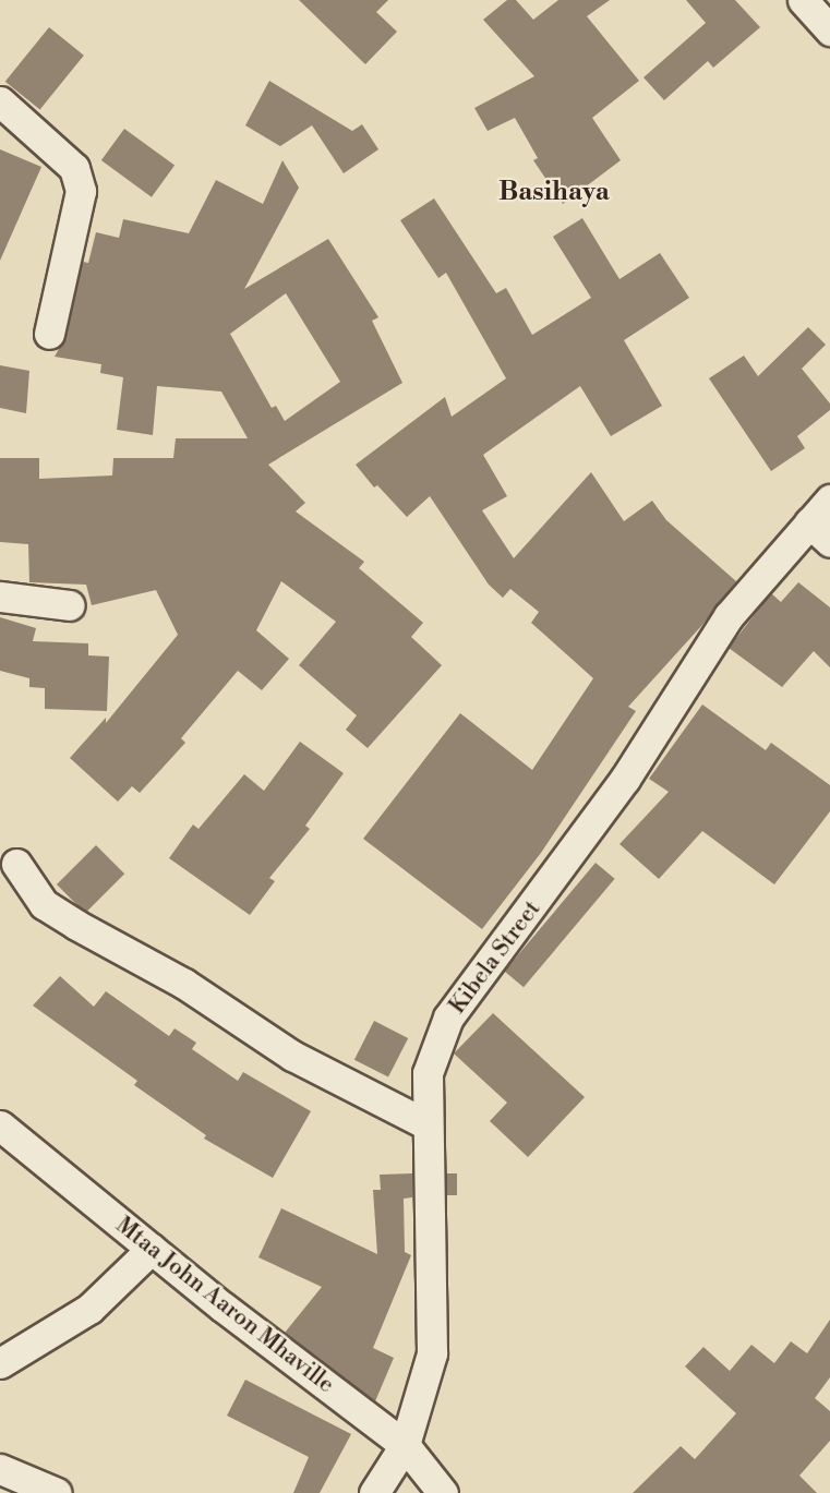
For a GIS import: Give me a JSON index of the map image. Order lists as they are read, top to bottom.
{
  "streets": {
    "street": ["Kibela Street", "Mtaa John Aaron Mhaville"]
  },
  "crossings": [
    ["Kibela Street", "Mtaa John Aaron Mhaville"]
  ],
  "districts": ["Basihaya"]
}
